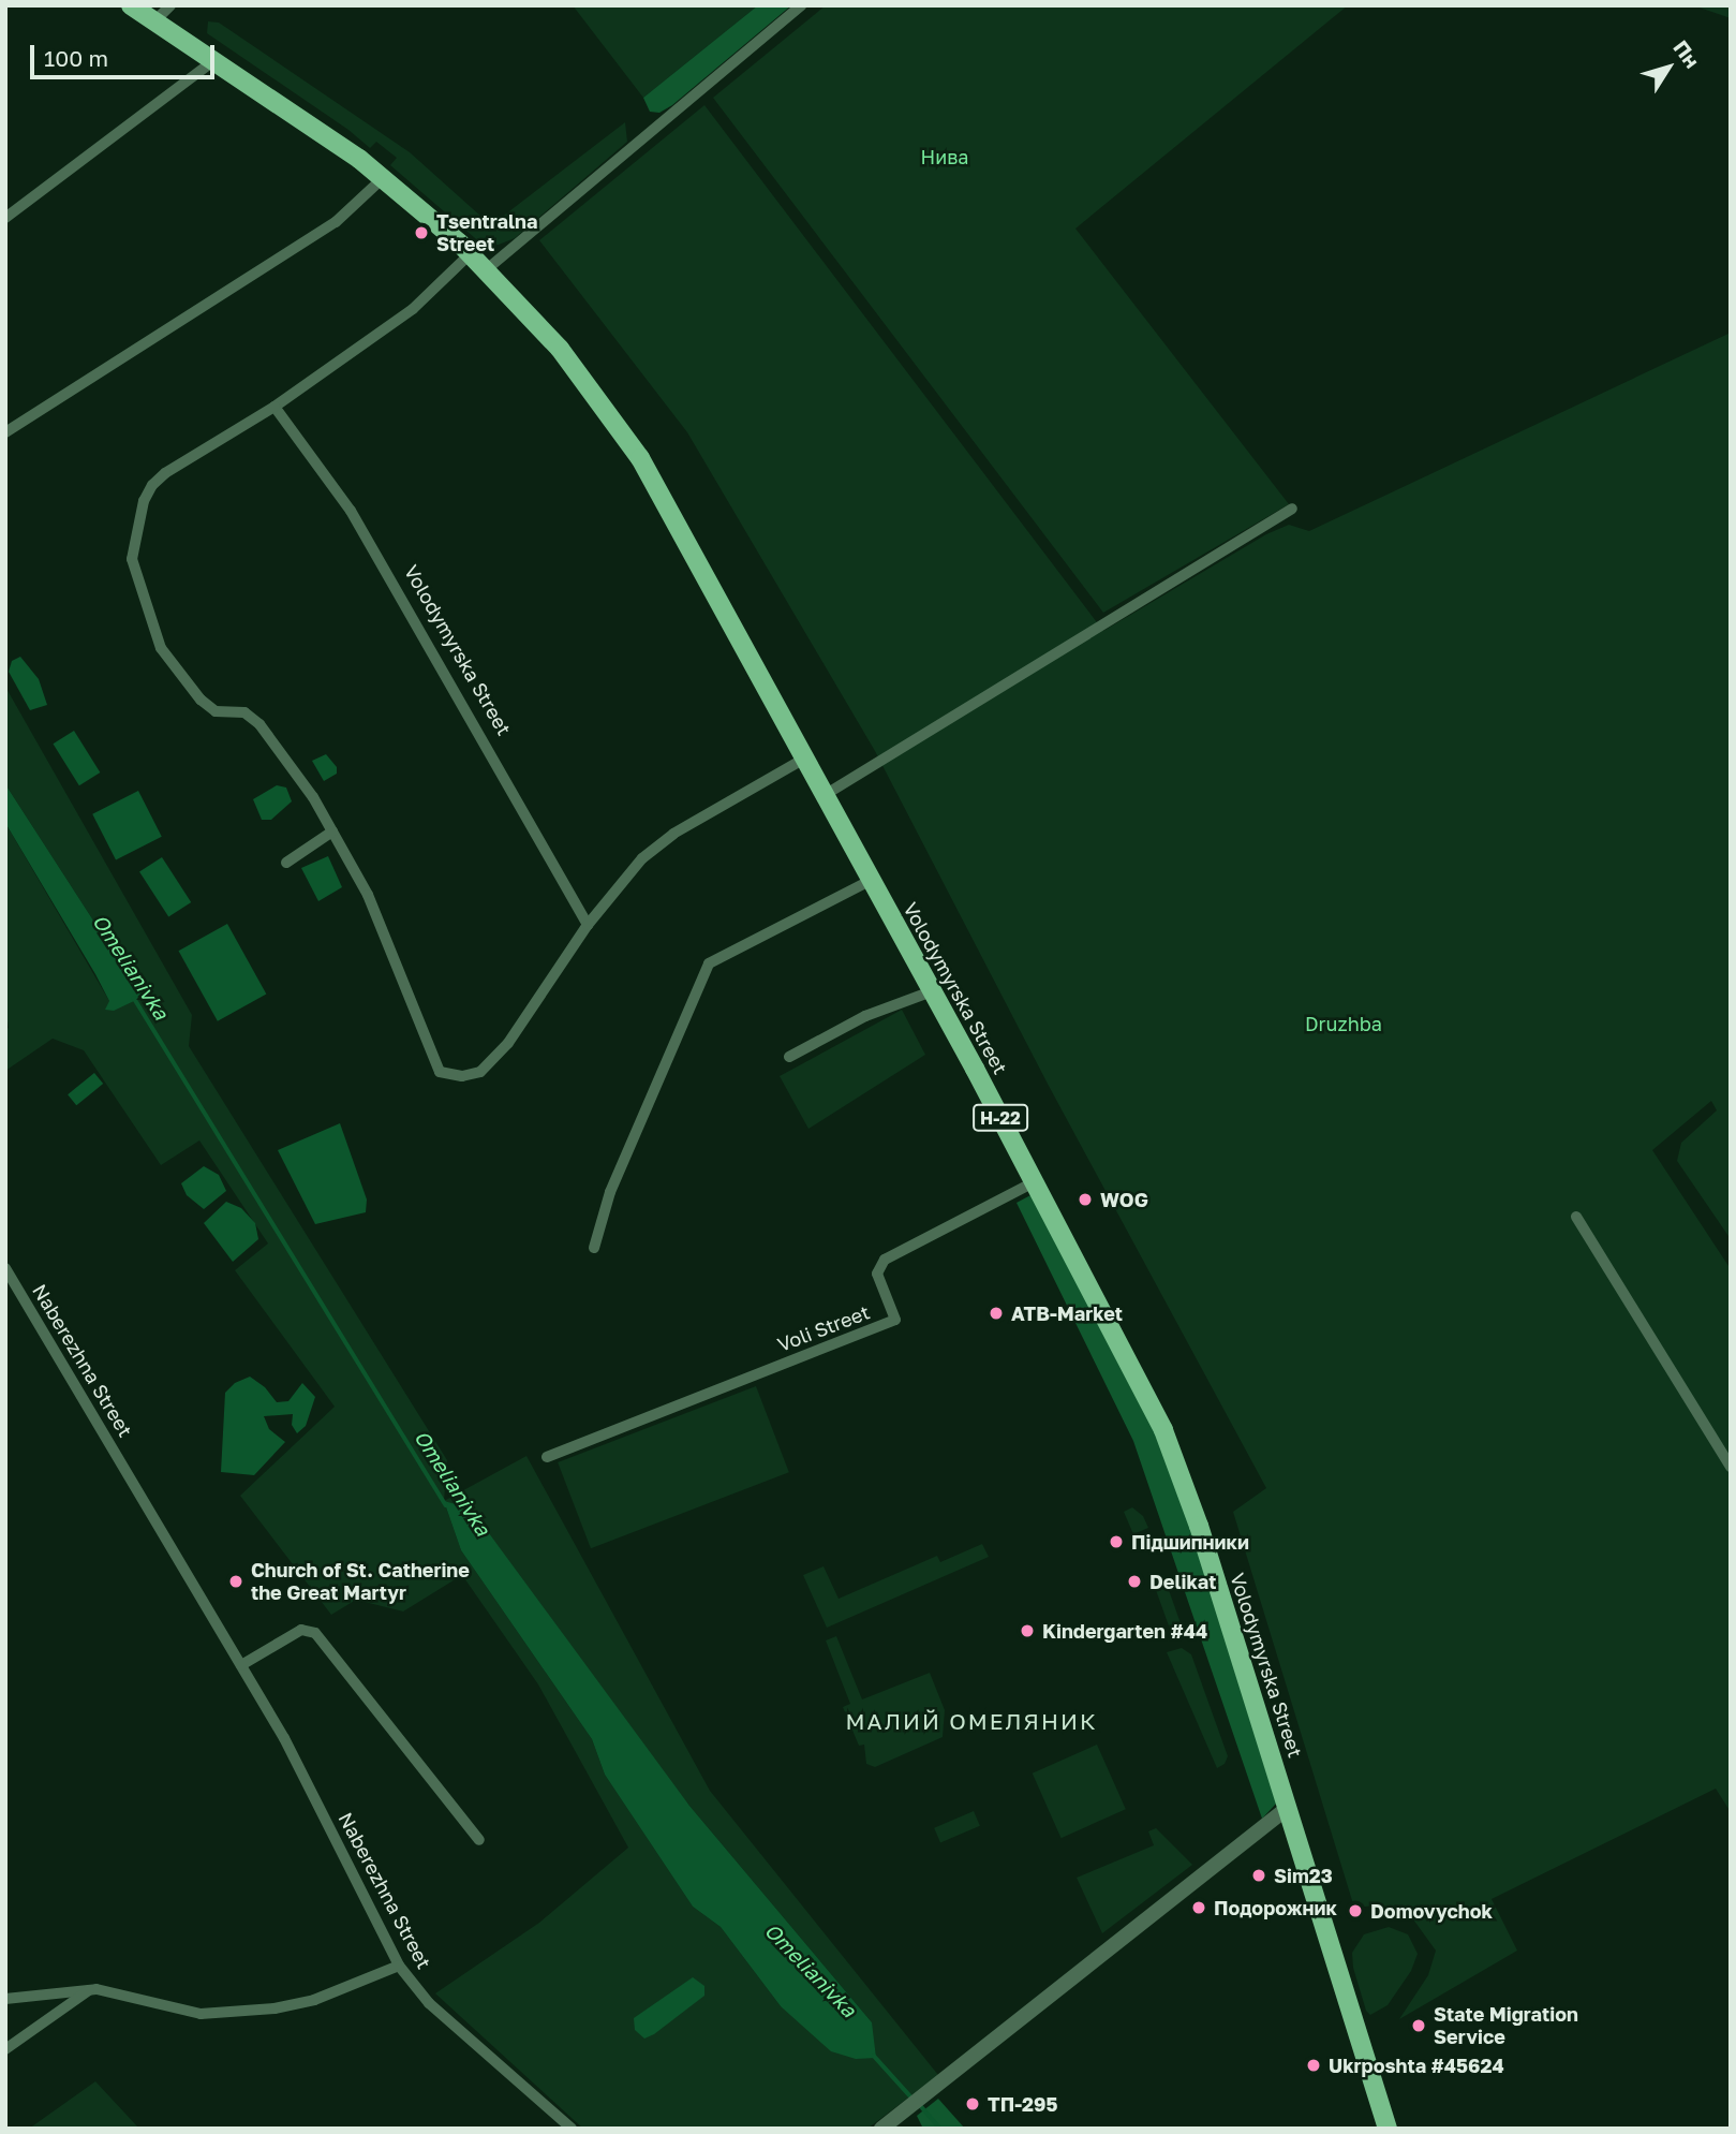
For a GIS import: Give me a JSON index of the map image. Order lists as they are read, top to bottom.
{
  "streets": {
    "main road": ["Volodymyrska Street", "Н-22"],
    "street": ["Voli Street", "Naberezhna Street"]
  },
  "crossings": [
    ["Volodymyrska Street", "Н-22"],
    ["Volodymyrska Street", "Voli Street"]
  ],
  "districts": ["МАЛИЙ ОМЕЛЯНИК"],
  "water": ["Omelianivka"],
  "parks": ["Нива", "Druzhba"],
  "places": [
    "Tsentralna Street",
    "WOG",
    "ATB-Market",
    "Підшипники",
    "Church of St. Catherine the Great Martyr",
    "Delikat",
    "Kindergarten #44",
    "Sim23",
    "Подорожник",
    "Domovychok",
    "State Migration Service",
    "Ukrposhta #45624",
    "ТП-295"
  ],
  "scale_bar": "100 m",
  "north": "top right"
}
